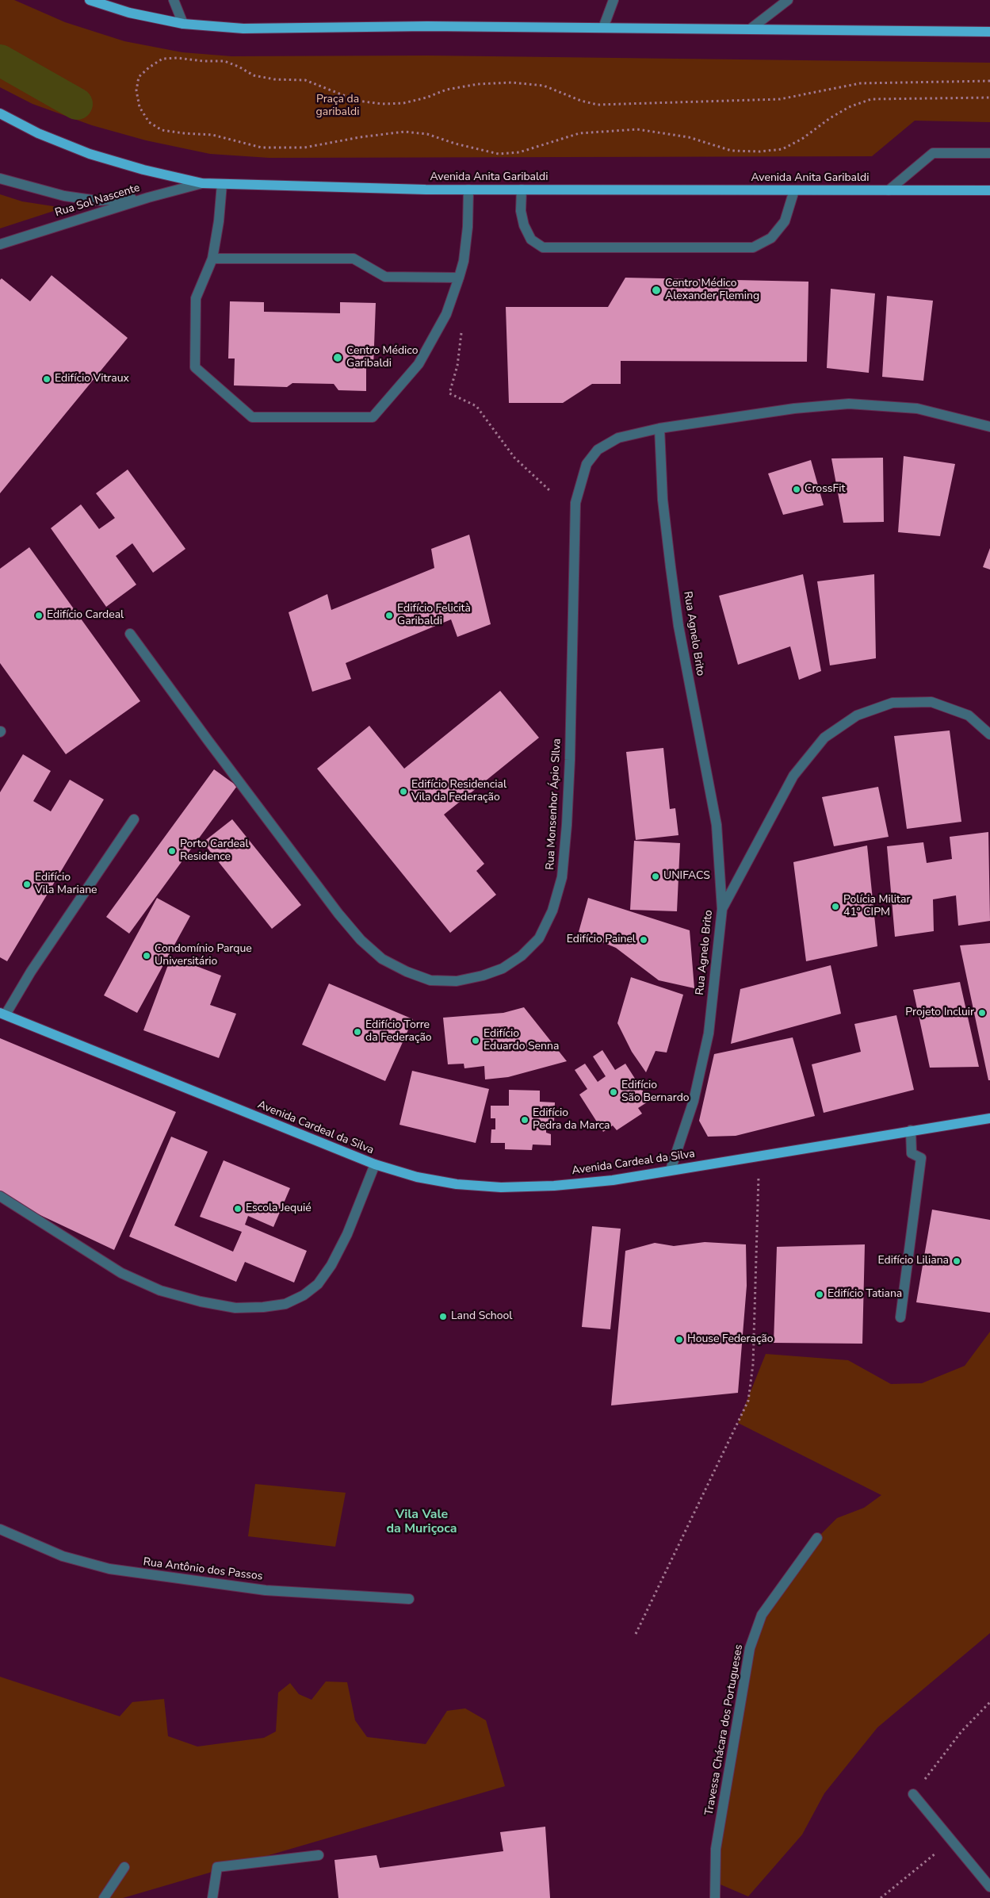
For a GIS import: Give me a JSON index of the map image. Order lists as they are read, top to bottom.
{
  "streets": {
    "main road": ["Avenida Anita Garibaldi", "Avenida Cardeal da Silva"],
    "street": [
      "Rua Sol Nascente",
      "Rua Agnelo Brito",
      "Rua Monsenhor Ápio SIlva",
      "Rua Antônio dos Passos",
      "Travessa Chácara dos Portugueses"
    ]
  },
  "crossings": [
    ["Avenida Anita Garibaldi", "Rua Sol Nascente"],
    ["Rua Agnelo Brito", "Rua Monsenhor Ápio SIlva"],
    ["Rua Agnelo Brito", "Avenida Cardeal da Silva"]
  ],
  "districts": ["Vila Vale da Muriçoca"],
  "parks": ["Praça da garibaldi"],
  "places": [
    "Centro Médico Alexander Fleming",
    "Centro Médico Garibaldi",
    "Edifício Vitraux",
    "CrossFit",
    "Edifício Cardeal",
    "Edifício Felicità Garibaldi",
    "Edifício Residencial Vila da Federação",
    "Porto Cardeal Residence",
    "UNIFACS",
    "Edifício Vila Mariane",
    "Polícia Militar 41º CIPM",
    "Edifício Painel",
    "Condomínio Parque Universitário",
    "Projeto Incluir",
    "Edifício Torre da Federação",
    "Edifício Eduardo Senna",
    "Edifício São Bernardo",
    "Edifício Pedra da Marca",
    "Escola Jequié",
    "Edifício Liliana",
    "Edifício Tatiana",
    "Land School",
    "House Federação"
  ]
}
